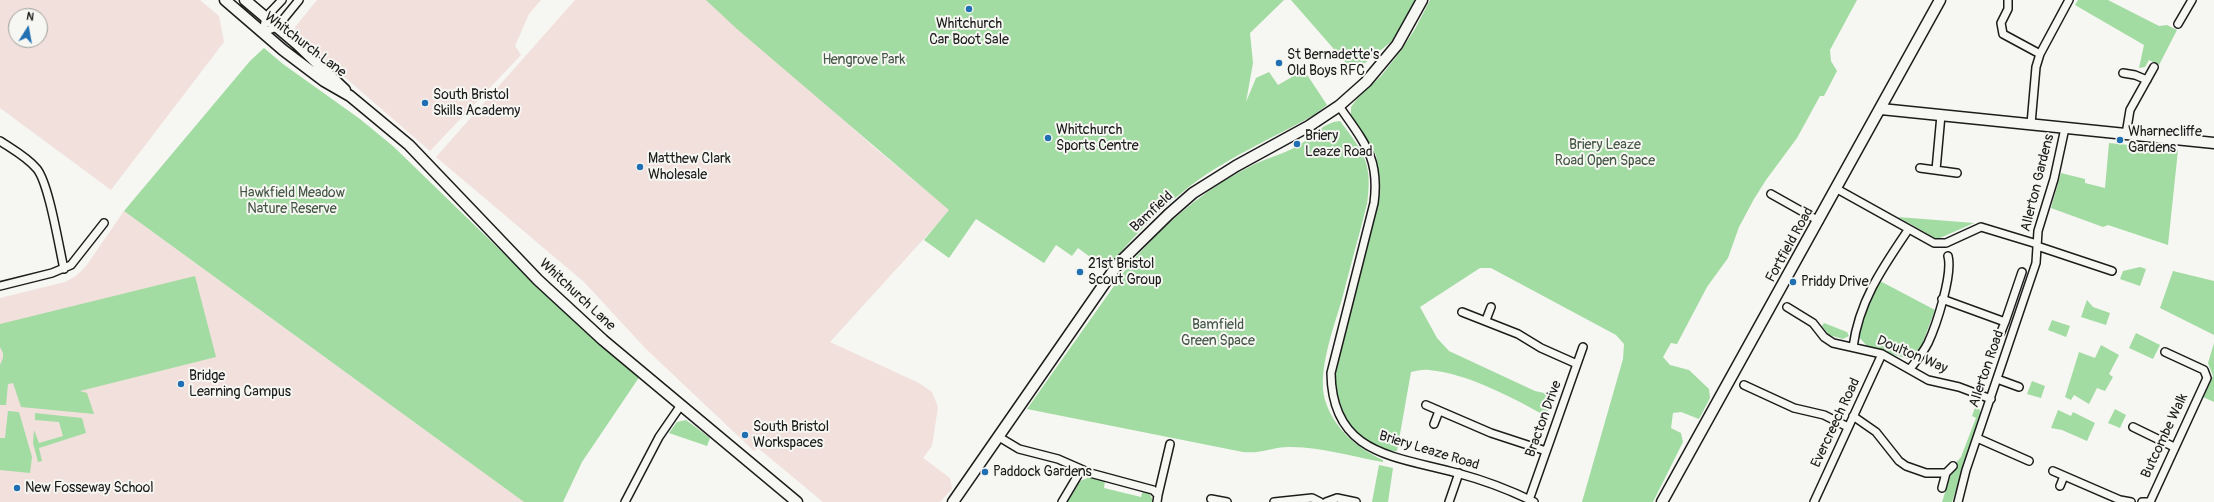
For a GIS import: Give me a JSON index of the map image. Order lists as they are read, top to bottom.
{
  "streets": {
    "street": [
      "Whitchurch Lane",
      "Allerton Gardens",
      "Bamfield",
      "Fortfield Road",
      "Doulton Way",
      "Allerton Road",
      "Bracton Drive",
      "Evercreech Road",
      "Butcombe Walk",
      "Briery Leaze Road"
    ]
  },
  "crossings": [
    ["Allerton Gardens", "Allerton Road"],
    ["Bamfield", "Briery Leaze Road"],
    ["Doulton Way", "Allerton Road"],
    ["Doulton Way", "Evercreech Road"],
    ["Bracton Drive", "Briery Leaze Road"]
  ],
  "parks": [
    "Hengrove Park",
    "Briery Leaze Road Open Space",
    "Hawkfield Meadow Nature Reserve",
    "Bamfield Green Space"
  ],
  "places": [
    "Whitchurch Car Boot Sale",
    "St Bernadette's Old Boys RFC",
    "South Bristol Skills Academy",
    "Whitchurch Sports Centre",
    "Wharnecliffe Gardens",
    "Briery Leaze Road",
    "Matthew Clark Wholesale",
    "21st Bristol Scout Group",
    "Priddy Drive",
    "Bridge Learning Campus",
    "South Bristol Workspaces",
    "Paddock Gardens",
    "New Fosseway School"
  ],
  "north": "top"
}
